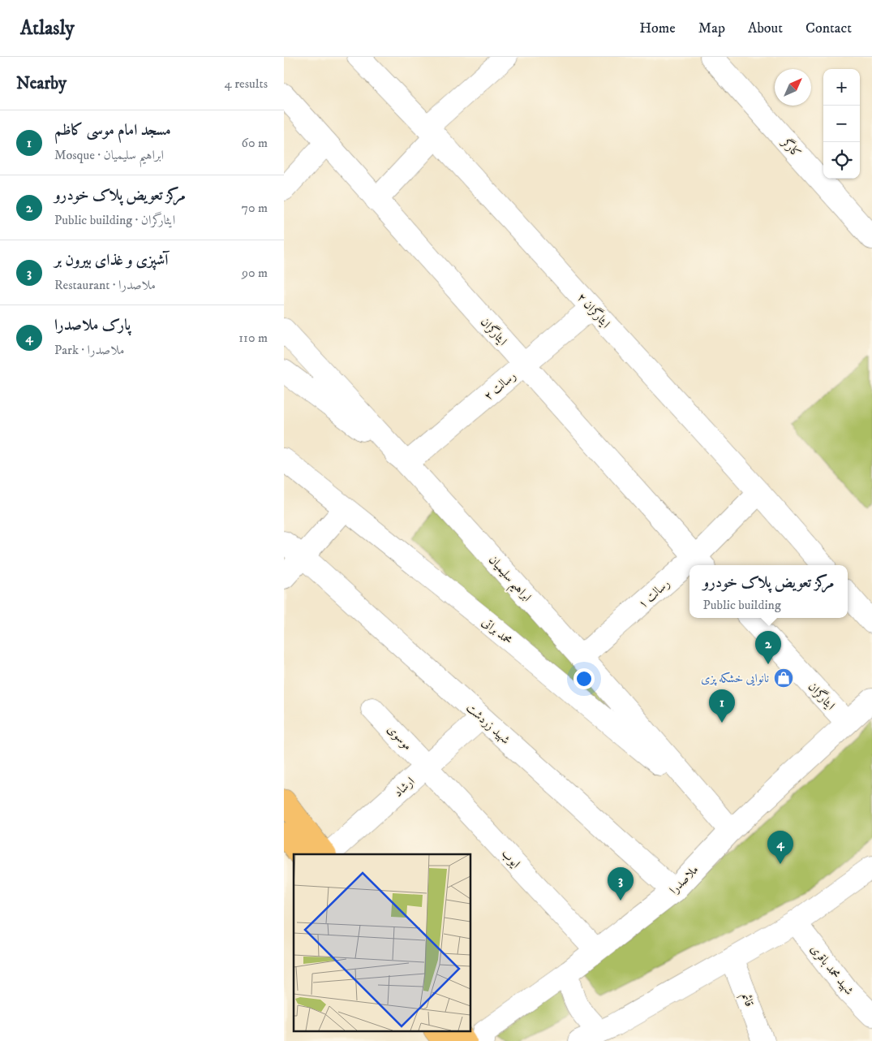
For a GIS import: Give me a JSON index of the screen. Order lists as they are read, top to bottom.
{
  "streets": {
    "street": [
      "کارگر",
      "ایثارگران ۲",
      "ایثارگران",
      "رسالت ۲",
      "ابراهیم سلیمیان",
      "رسالت ۱",
      "محمد براتی",
      "شهید زردشت",
      "موسوی",
      "ارشاد",
      "ایوب",
      "ملاصدرا",
      "شهید محمد باقری",
      "قائم"
    ]
  },
  "crossings": [
    ["ایثارگران ۲", "رسالت ۲"],
    ["ایثارگران ۲", "رسالت ۱"],
    ["ایثارگران", "رسالت ۲"],
    ["ایثارگران", "رسالت ۱"],
    ["ایثارگران", "ملاصدرا"],
    ["رسالت ۲", "ابراهیم سلیمیان"],
    ["ابراهیم سلیمیان", "رسالت ۱"],
    ["ابراهیم سلیمیان", "محمد براتی"],
    ["ابراهیم سلیمیان", "ملاصدرا"],
    ["شهید زردشت", "ارشاد"],
    ["شهید زردشت", "ملاصدرا"],
    ["موسوی", "ارشاد"],
    ["موسوی", "ایوب"],
    ["ارشاد", "ایوب"],
    ["ایوب", "ملاصدرا"]
  ],
  "places": {
    "shop": ["نانوایی خشکه پزی"]
  },
  "north": "top right",
  "page": {
    "header": "Atlasly",
    "nav": [
      "Home",
      "Map",
      "About",
      "Contact"
    ],
    "heading": ["Nearby", "4 results"],
    "map_buttons": ["+", "−"],
    "list": [
      {
        "mark": "1",
        "name": "مسجد امام موسی کاظم",
        "note": "Mosque · ابراهیم سلیمیان",
        "value": "60 m"
      },
      {
        "mark": "2",
        "name": "مرکز تعویض پلاک خودرو",
        "note": "Public building · ایثارگران",
        "value": "70 m"
      },
      {
        "mark": "3",
        "name": "آشپزی و غذای بیرون بر",
        "note": "Restaurant · ملاصدرا",
        "value": "90 m"
      },
      {
        "mark": "4",
        "name": "پارک ملاصدرا",
        "note": "Park · ملاصدرا",
        "value": "110 m"
      }
    ],
    "popup": ["مرکز تعویض پلاک خودرو", "Public building"],
    "pins": [
      "2",
      "1",
      "4",
      "3"
    ]
  }
}
